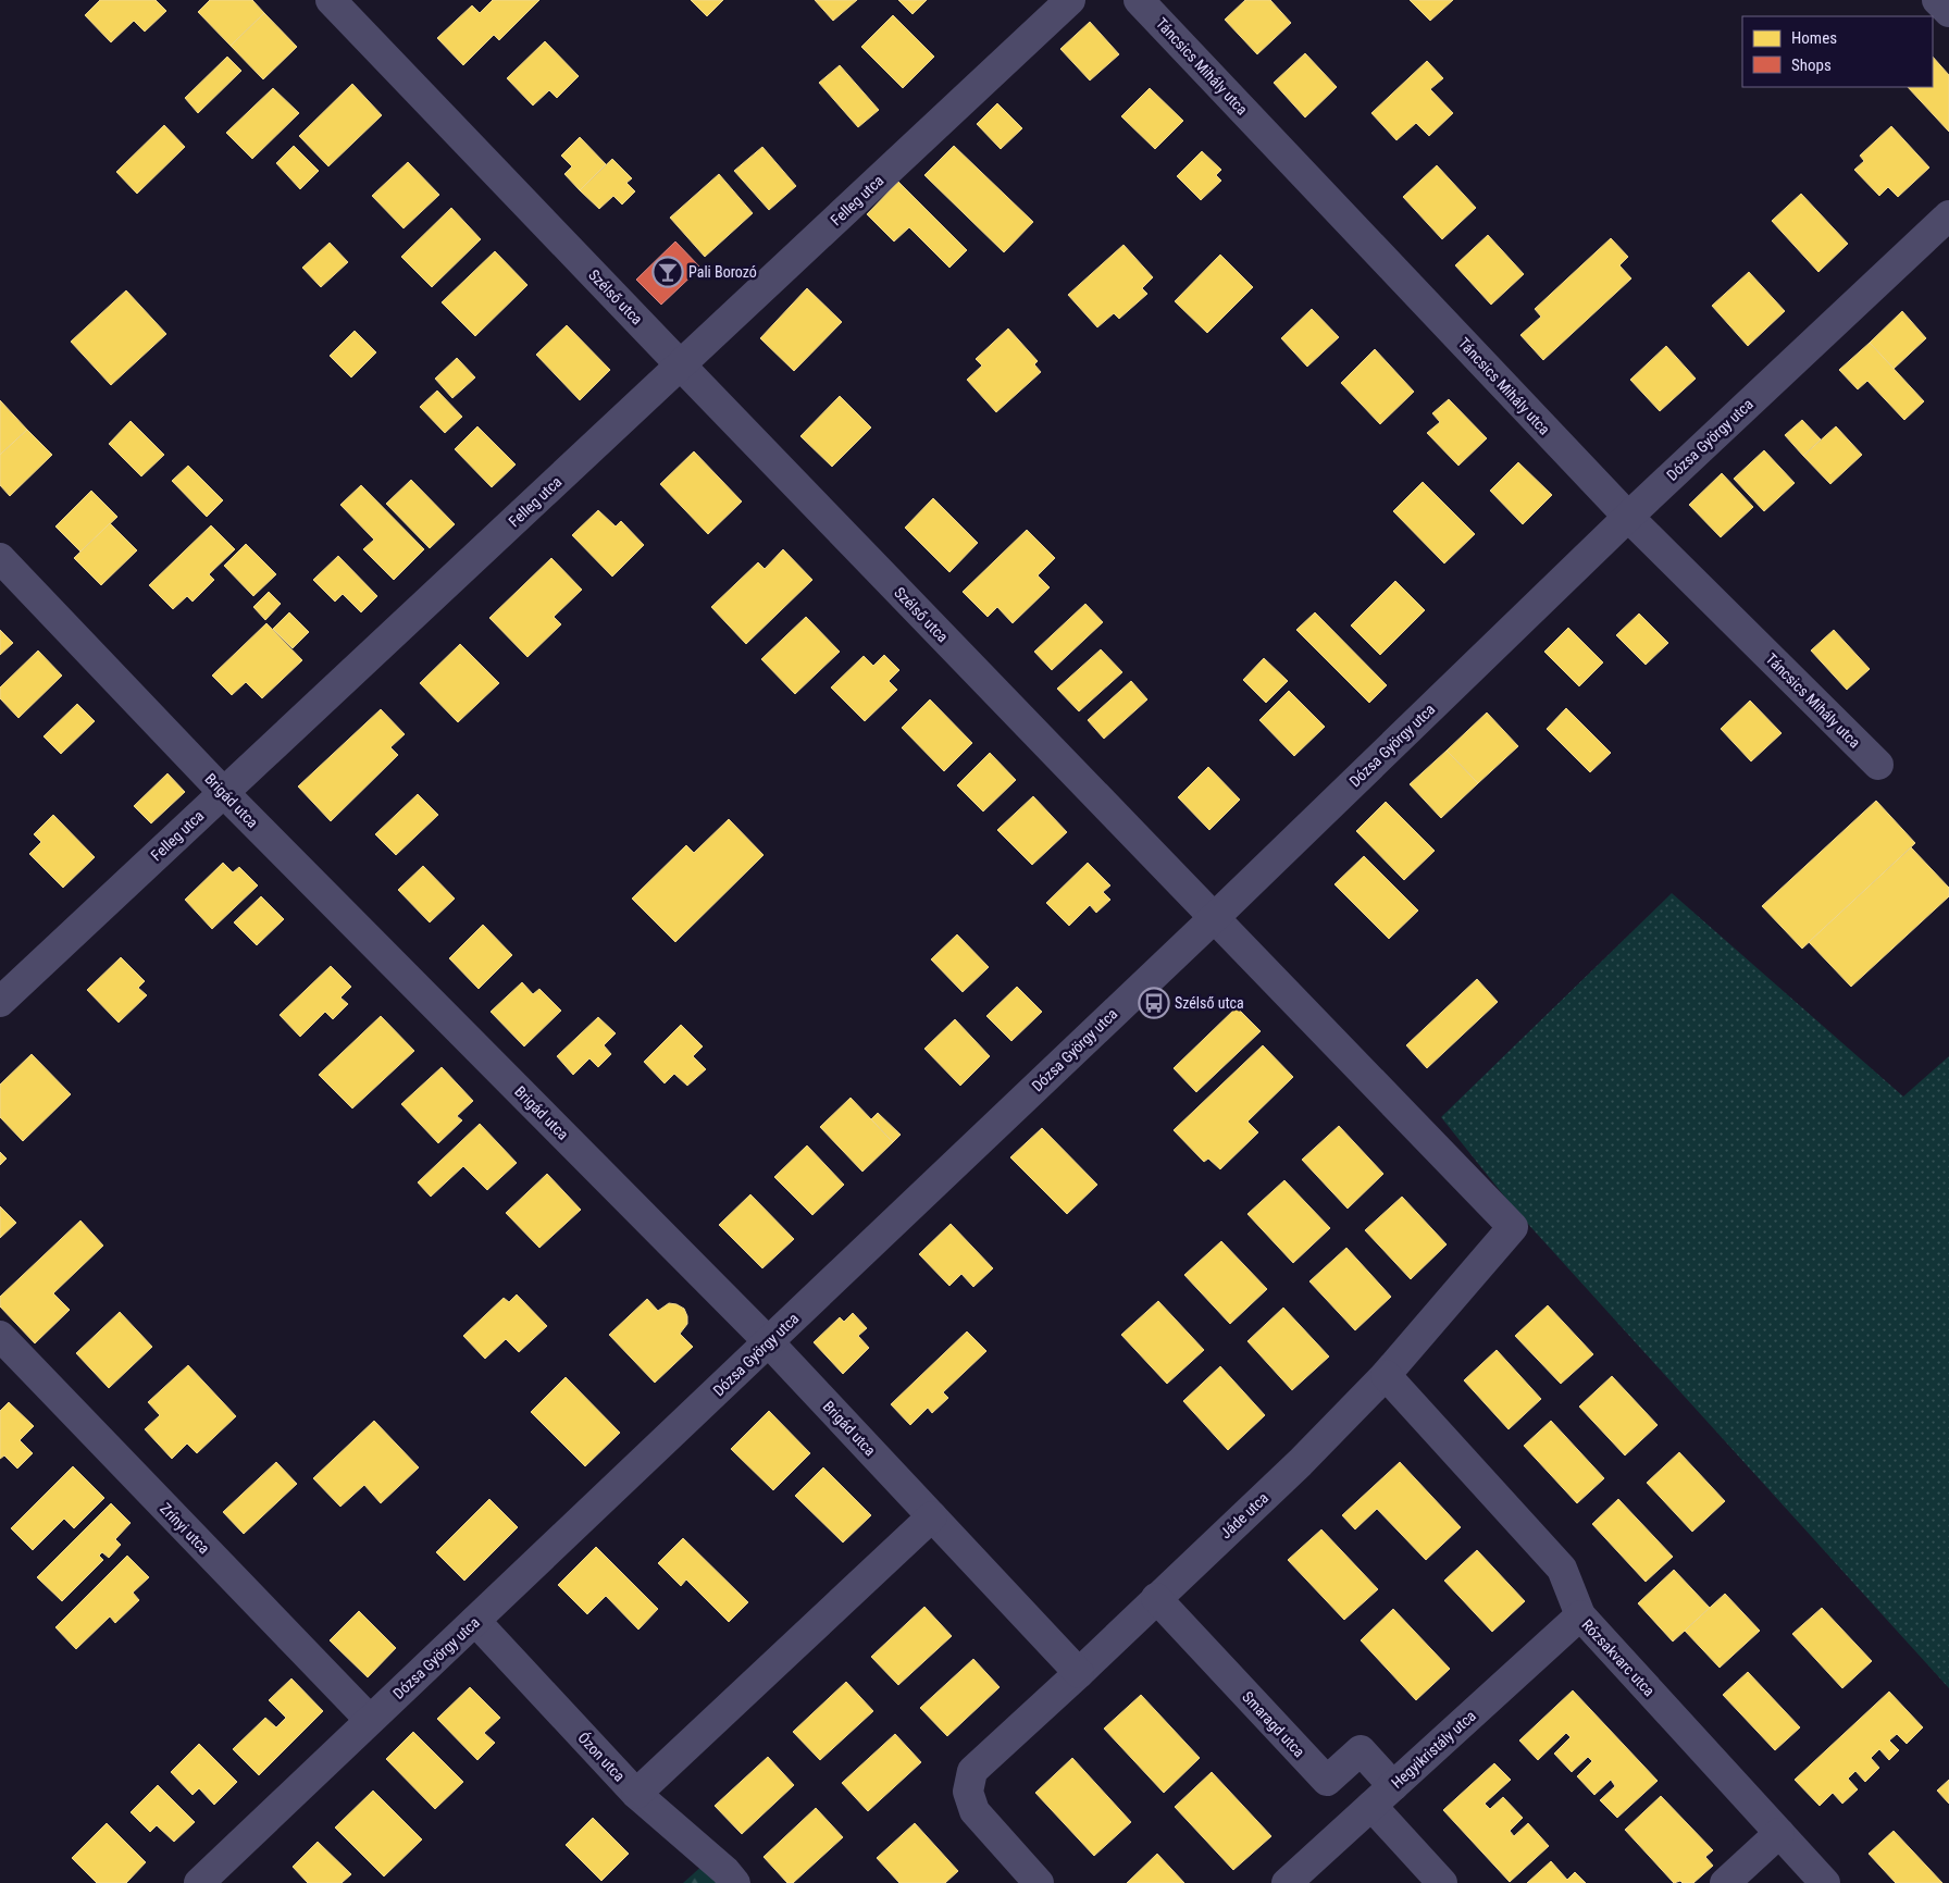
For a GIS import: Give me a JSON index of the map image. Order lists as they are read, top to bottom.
{
  "streets": {
    "street": [
      "Táncsics Mihály utca",
      "Felleg utca",
      "Szélső utca",
      "Dózsa György utca",
      "Brigád utca",
      "Jáde utca",
      "Zrínyi utca",
      "Rózsakvarc utca",
      "Smaragd utca",
      "Hegyikristály utca",
      "Ózon utca"
    ]
  },
  "crossings": [
    ["Táncsics Mihály utca", "Dózsa György utca"],
    ["Felleg utca", "Szélső utca"],
    ["Felleg utca", "Brigád utca"],
    ["Szélső utca", "Dózsa György utca"],
    ["Szélső utca", "Jáde utca"],
    ["Dózsa György utca", "Brigád utca"],
    ["Dózsa György utca", "Zrínyi utca"],
    ["Dózsa György utca", "Ózon utca"],
    ["Brigád utca", "Jáde utca"],
    ["Jáde utca", "Rózsakvarc utca"],
    ["Jáde utca", "Smaragd utca"],
    ["Rózsakvarc utca", "Hegyikristály utca"],
    ["Smaragd utca", "Hegyikristály utca"]
  ],
  "places": {
    "bar": ["Pali Borozó"],
    "bus stop": ["Szélső utca"]
  },
  "legend": ["Homes", "Shops"]
}
